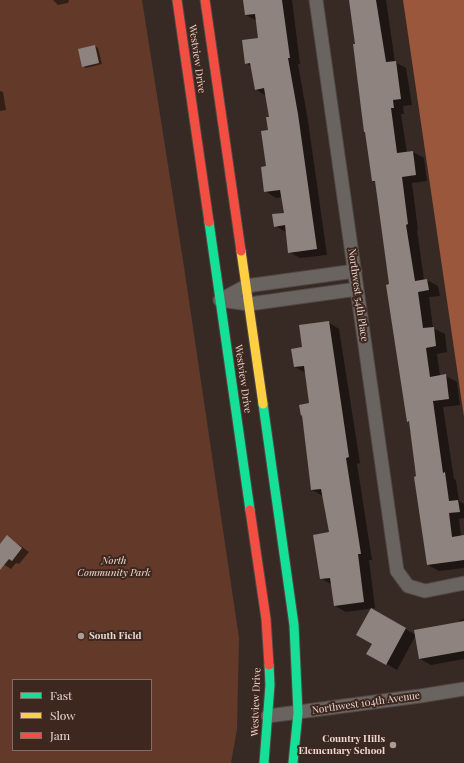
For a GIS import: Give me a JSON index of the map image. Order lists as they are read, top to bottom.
{
  "streets": {
    "street": ["Westview Drive", "Northwest 54th Place", "Northwest 104th Avenue"]
  },
  "crossings": [
    ["Westview Drive", "Northwest 104th Avenue"]
  ],
  "parks": ["North Community Park"],
  "places": ["South Field", "Country Hills Elementary School"],
  "legend": ["Fast", "Slow", "Jam"]
}
